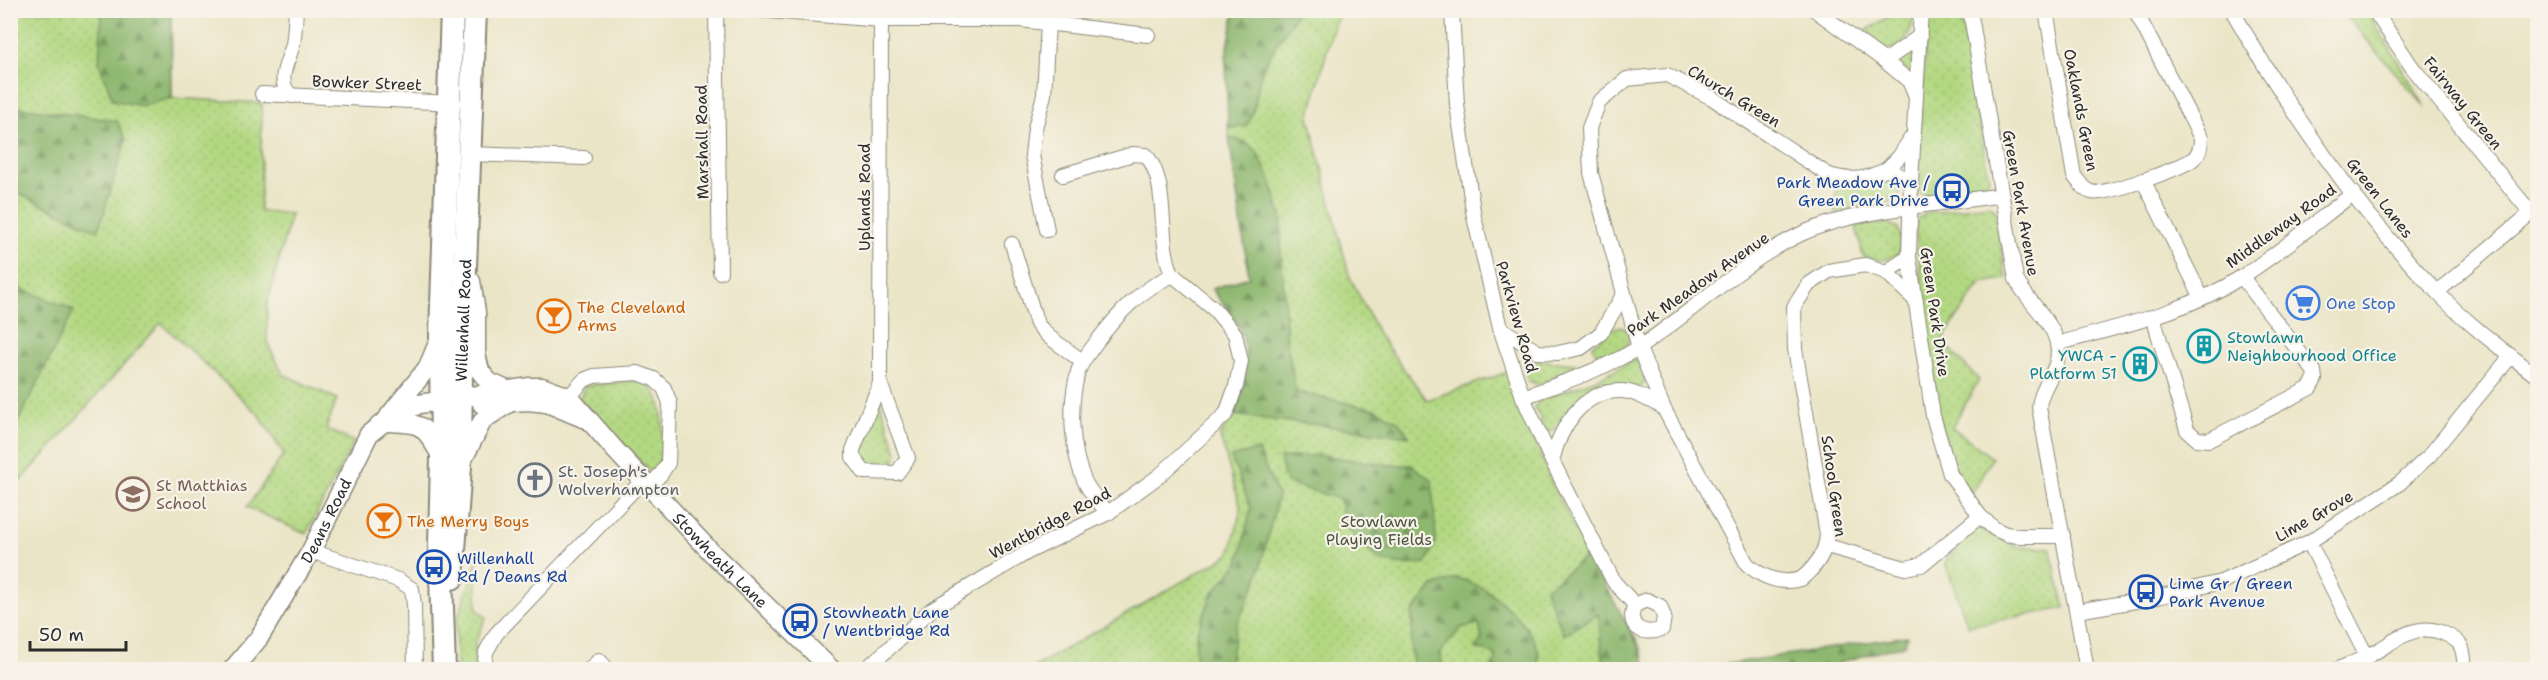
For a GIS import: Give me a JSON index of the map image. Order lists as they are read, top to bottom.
{
  "streets": {
    "highway": ["Willenhall Road"],
    "street": [
      "Bowker Street",
      "Church Green",
      "Fairway Green",
      "Oaklands Green",
      "Marshall Road",
      "Uplands Road",
      "Green Lanes",
      "Green Park Avenue",
      "Middleway Road",
      "Park Meadow Avenue",
      "Green Park Drive",
      "Parkview Road",
      "School Green",
      "Lime Grove",
      "Deans Road",
      "Wentbridge Road",
      "Stowheath Lane"
    ]
  },
  "crossings": [
    ["Bowker Street", "Willenhall Road"],
    ["Church Green", "Park Meadow Avenue"],
    ["Church Green", "School Green"],
    ["Green Lanes", "Middleway Road"],
    ["Green Lanes", "Lime Grove"],
    ["Green Park Avenue", "Middleway Road"],
    ["Green Park Avenue", "Park Meadow Avenue"],
    ["Park Meadow Avenue", "Green Park Drive"],
    ["Park Meadow Avenue", "Parkview Road"],
    ["Park Meadow Avenue", "School Green"],
    ["Willenhall Road", "Deans Road"],
    ["Willenhall Road", "Stowheath Lane"],
    ["Deans Road", "Stowheath Lane"]
  ],
  "parks": ["Stowlawn Playing Fields"],
  "places": {
    "bus stop": [
      "Park Meadow Ave / Green Park Drive",
      "Willenhall Rd / Deans Rd",
      "Lime Gr / Green Park Avenue",
      "Stowheath Lane / Wentbridge Rd"
    ],
    "supermarket": ["One Stop"],
    "bar": ["The Cleveland Arms", "The Merry Boys"],
    "building": ["Stowlawn Neighbourhood Office", "YWCA - Platform 51"],
    "church": ["St. Joseph's Wolverhampton"],
    "school or university": ["St Matthias School"]
  },
  "scale_bar": "50 m"
}
